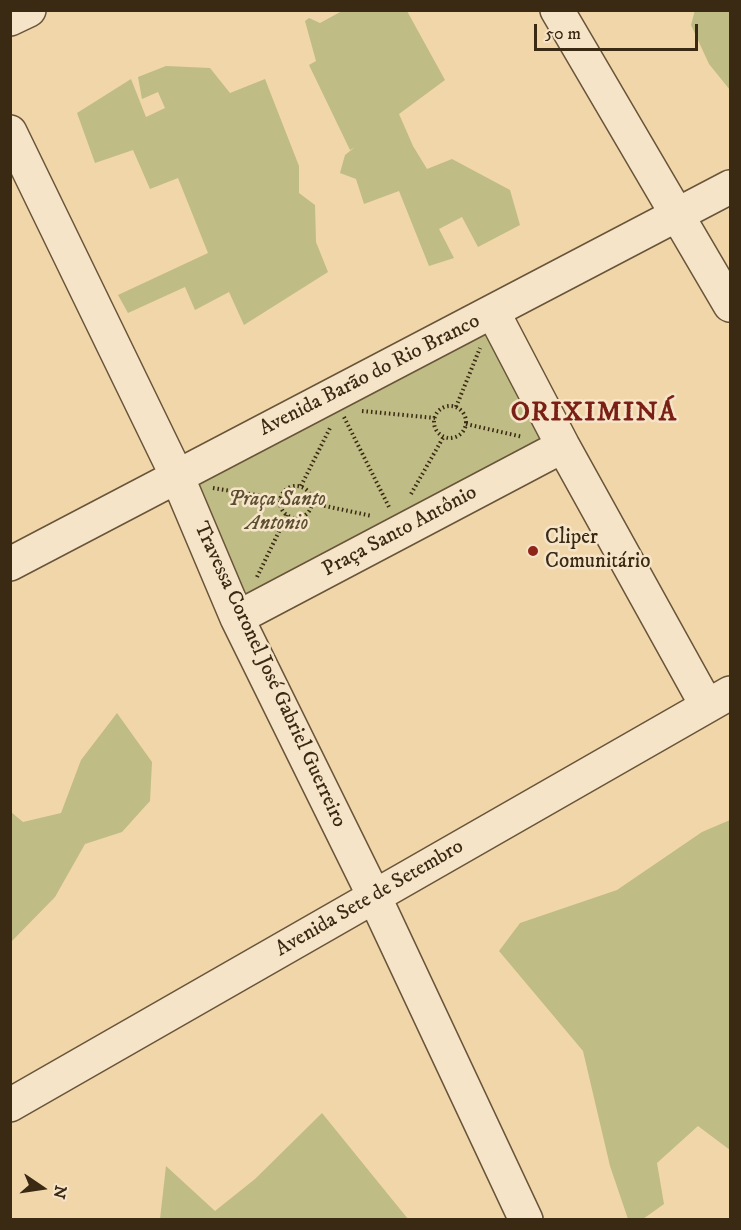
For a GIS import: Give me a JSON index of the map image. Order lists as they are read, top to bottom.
{
  "streets": {
    "street": [
      "Avenida Barão do Rio Branco",
      "Praça Santo Antônio",
      "Travessa Coronel José Gabriel Guerreiro",
      "Avenida Sete de Setembro"
    ]
  },
  "crossings": [
    ["Avenida Barão do Rio Branco", "Travessa Coronel José Gabriel Guerreiro"],
    ["Praça Santo Antônio", "Travessa Coronel José Gabriel Guerreiro"],
    ["Travessa Coronel José Gabriel Guerreiro", "Avenida Sete de Setembro"]
  ],
  "districts": ["ORIXIMINÁ"],
  "parks": ["Praça Santo Antonio"],
  "places": ["Cliper Comunitário"],
  "scale_bar": "50 m",
  "north": "right"
}
